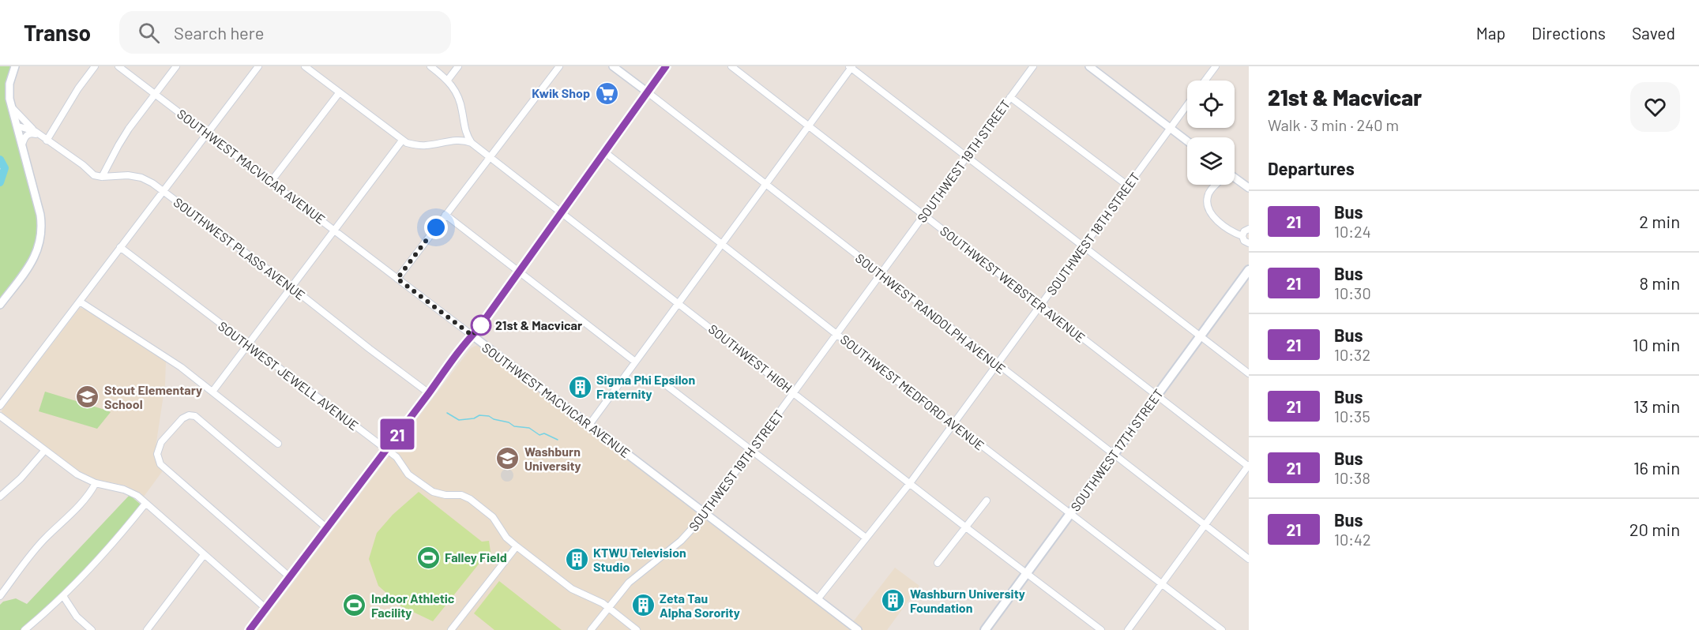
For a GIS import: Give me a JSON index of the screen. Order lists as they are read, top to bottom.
{
  "streets": {
    "main road": ["SOUTHWEST 17TH STREET"],
    "street": [
      "SOUTHWEST 19TH STREET",
      "SOUTHWEST MACVICAR AVENUE",
      "SOUTHWEST 18TH STREET",
      "SOUTHWEST PLASS AVENUE",
      "SOUTHWEST WEBSTER AVENUE",
      "SOUTHWEST RANDOLPH AVENUE",
      "SOUTHWEST HIGH",
      "SOUTHWEST JEWELL AVENUE",
      "SOUTHWEST MEDFORD AVENUE"
    ]
  },
  "crossings": [
    ["SOUTHWEST 19TH STREET", "SOUTHWEST MACVICAR AVENUE"],
    ["SOUTHWEST 19TH STREET", "SOUTHWEST WEBSTER AVENUE"],
    ["SOUTHWEST 19TH STREET", "SOUTHWEST RANDOLPH AVENUE"],
    ["SOUTHWEST 19TH STREET", "SOUTHWEST HIGH"],
    ["SOUTHWEST 19TH STREET", "SOUTHWEST JEWELL AVENUE"],
    ["SOUTHWEST 19TH STREET", "SOUTHWEST MEDFORD AVENUE"],
    ["SOUTHWEST MACVICAR AVENUE", "SOUTHWEST 18TH STREET"],
    ["SOUTHWEST 18TH STREET", "SOUTHWEST WEBSTER AVENUE"],
    ["SOUTHWEST 18TH STREET", "SOUTHWEST RANDOLPH AVENUE"],
    ["SOUTHWEST 18TH STREET", "SOUTHWEST HIGH"],
    ["SOUTHWEST 18TH STREET", "SOUTHWEST MEDFORD AVENUE"],
    ["SOUTHWEST WEBSTER AVENUE", "SOUTHWEST 17TH STREET"],
    ["SOUTHWEST RANDOLPH AVENUE", "SOUTHWEST 17TH STREET"],
    ["SOUTHWEST HIGH", "SOUTHWEST 17TH STREET"],
    ["SOUTHWEST MEDFORD AVENUE", "SOUTHWEST 17TH STREET"]
  ],
  "places": {
    "supermarket": ["Kwik Shop"],
    "other": ["21st & Macvicar"],
    "building": [
      "Sigma Phi Epsilon Fraternity",
      "KTWU Television Studio",
      "Washburn University Foundation",
      "Zeta Tau Alpha Sorority"
    ],
    "school or university": ["Stout Elementary School", "Washburn University"],
    "sports": ["Falley Field", "Indoor Athletic Facility"]
  },
  "lines": ["bus line 21"],
  "page": {
    "header": "Transo",
    "search": "Search here",
    "nav": ["Map", "Directions", "Saved"],
    "on_map": "21",
    "heading": [
      ["21st & Macvicar", "Walk · 3 min · 240 m"],
      "Departures"
    ],
    "list": [
      {
        "mark": "21",
        "name": "Bus",
        "note": "10:24",
        "value": "2 min"
      },
      {
        "mark": "21",
        "name": "Bus",
        "note": "10:30",
        "value": "8 min"
      },
      {
        "mark": "21",
        "name": "Bus",
        "note": "10:32",
        "value": "10 min"
      },
      {
        "mark": "21",
        "name": "Bus",
        "note": "10:35",
        "value": "13 min"
      },
      {
        "mark": "21",
        "name": "Bus",
        "note": "10:38",
        "value": "16 min"
      },
      {
        "mark": "21",
        "name": "Bus",
        "note": "10:42",
        "value": "20 min"
      }
    ]
  }
}
